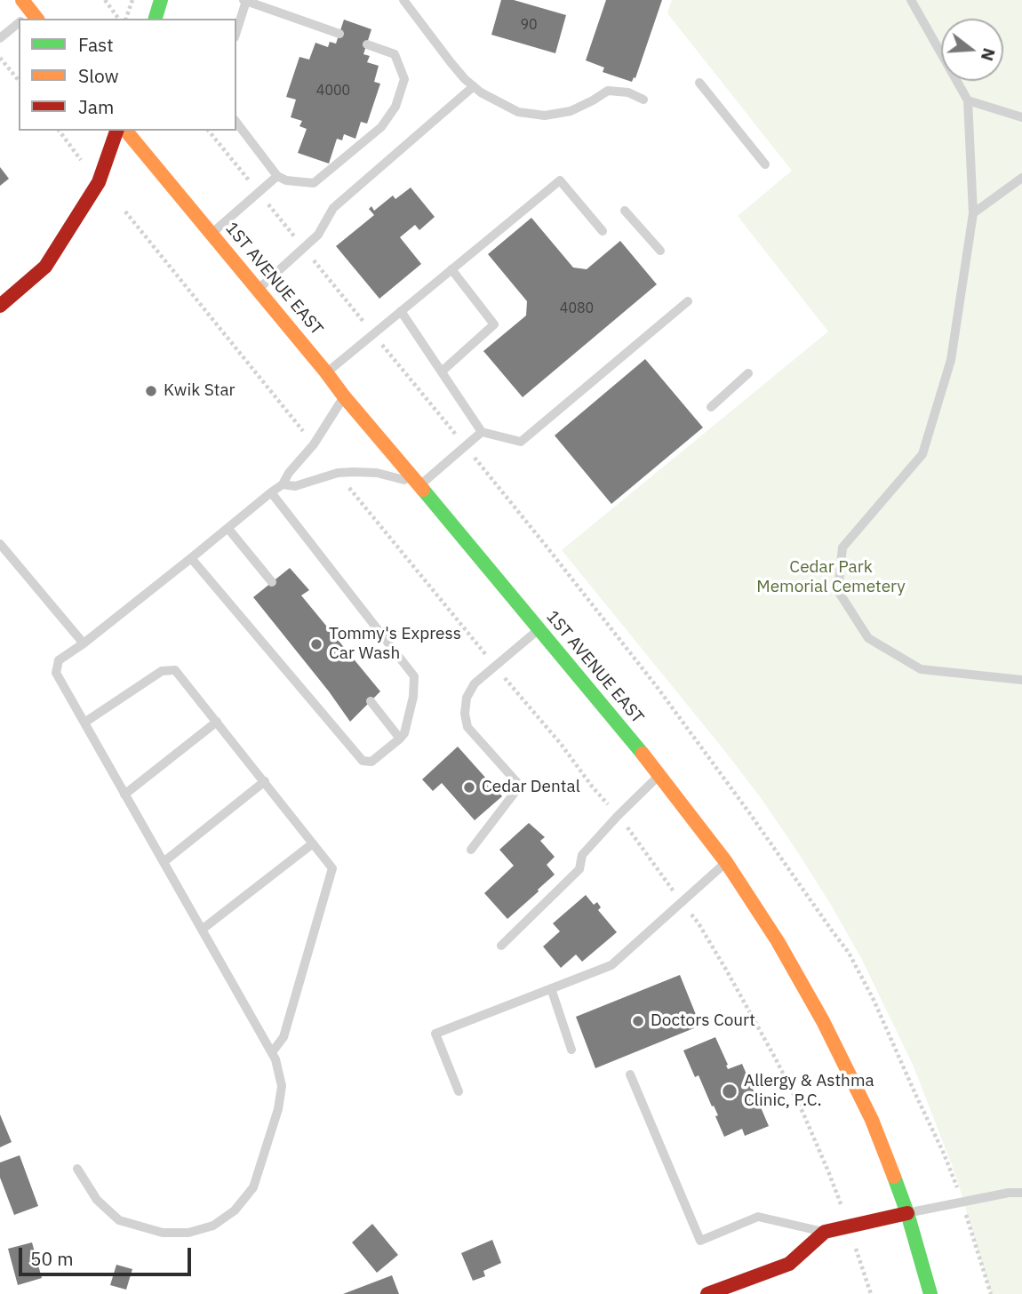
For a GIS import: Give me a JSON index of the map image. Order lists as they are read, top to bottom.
{
  "streets": {
    "main road": ["1ST AVENUE EAST"]
  },
  "parks": ["Cedar Park Memorial Cemetery"],
  "places": [
    "Kwik Star",
    "Tommy's Express Car Wash",
    "Cedar Dental",
    "Doctors Court",
    "Allergy & Asthma Clinic, P.C."
  ],
  "house_numbers": ["90", "4000", "4080"],
  "legend": ["Fast", "Slow", "Jam"],
  "scale_bar": "50 m",
  "north": "right"
}
